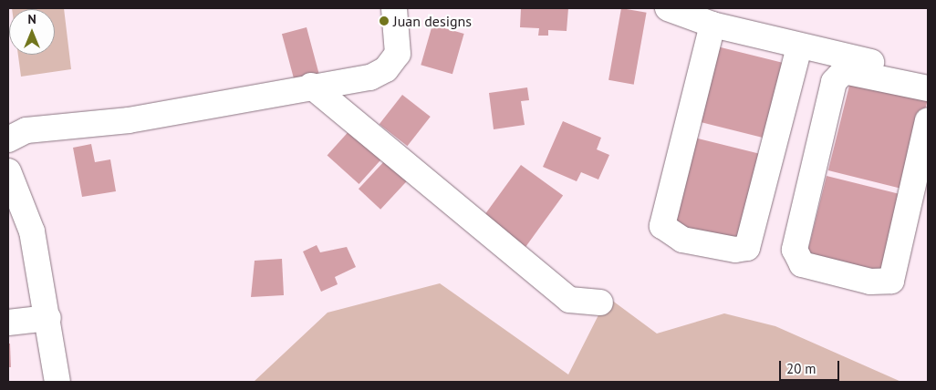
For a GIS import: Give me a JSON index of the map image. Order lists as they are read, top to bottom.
{
  "places": ["Juan designs"],
  "scale_bar": "20 m",
  "north": "top"
}
